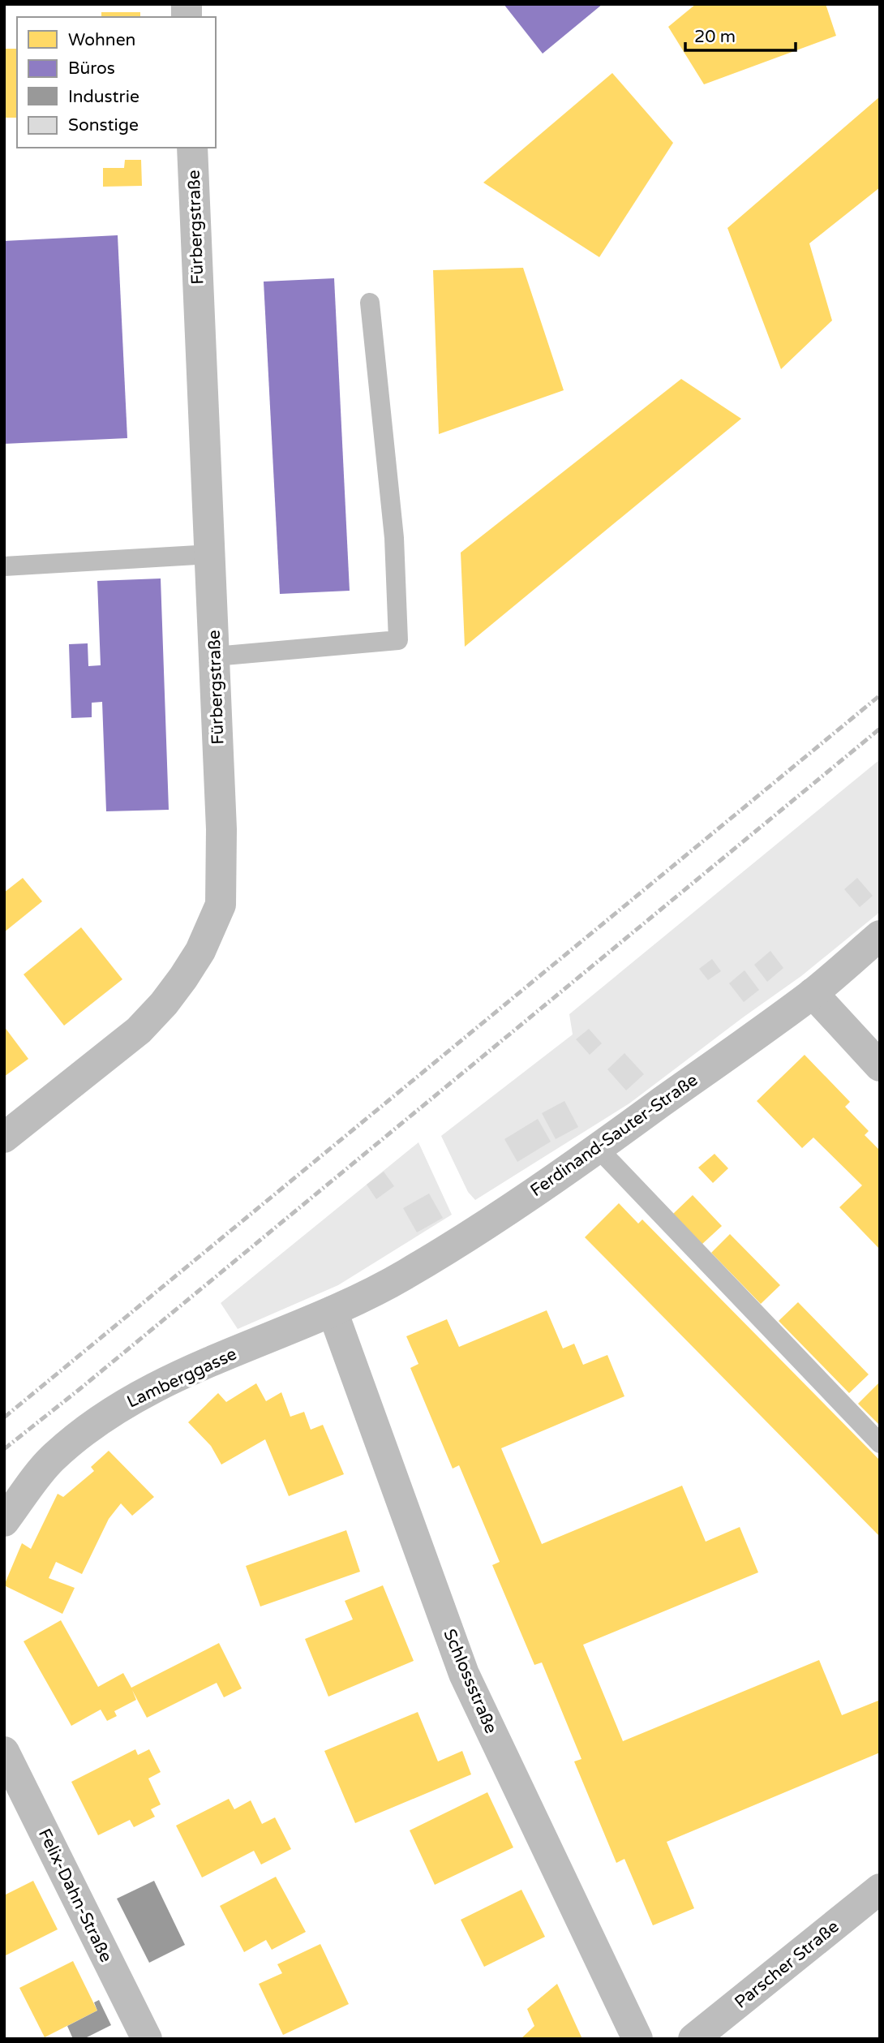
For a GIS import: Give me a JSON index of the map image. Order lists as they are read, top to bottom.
{
  "streets": {
    "street": [
      "Fürbergstraße",
      "Ferdinand-Sauter-Straße",
      "Lamberggasse",
      "Schlossstraße",
      "Felix-Dahn-Straße",
      "Parscher Straße"
    ]
  },
  "crossings": [
    ["Ferdinand-Sauter-Straße", "Lamberggasse"],
    ["Ferdinand-Sauter-Straße", "Schlossstraße"],
    ["Lamberggasse", "Schlossstraße"]
  ],
  "legend": [
    "Wohnen",
    "Büros",
    "Industrie",
    "Sonstige"
  ],
  "scale_bar": "20 m"
}
